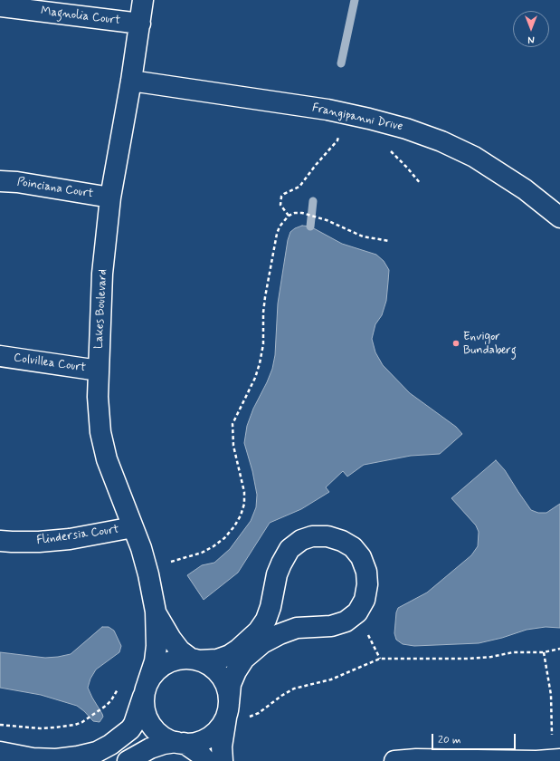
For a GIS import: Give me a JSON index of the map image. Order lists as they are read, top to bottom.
{
  "streets": {
    "street": [
      "Magnolia Court",
      "Frangipanni Drive",
      "Poinciana Court",
      "Lakes Boulevard",
      "Colvillea Court",
      "Flindersia Court"
    ]
  },
  "crossings": [
    ["Magnolia Court", "Lakes Boulevard"],
    ["Frangipanni Drive", "Lakes Boulevard"],
    ["Poinciana Court", "Lakes Boulevard"],
    ["Lakes Boulevard", "Colvillea Court"],
    ["Lakes Boulevard", "Flindersia Court"]
  ],
  "places": ["Envigor Bundaberg"],
  "scale_bar": "20 m",
  "north": "bottom"
}
